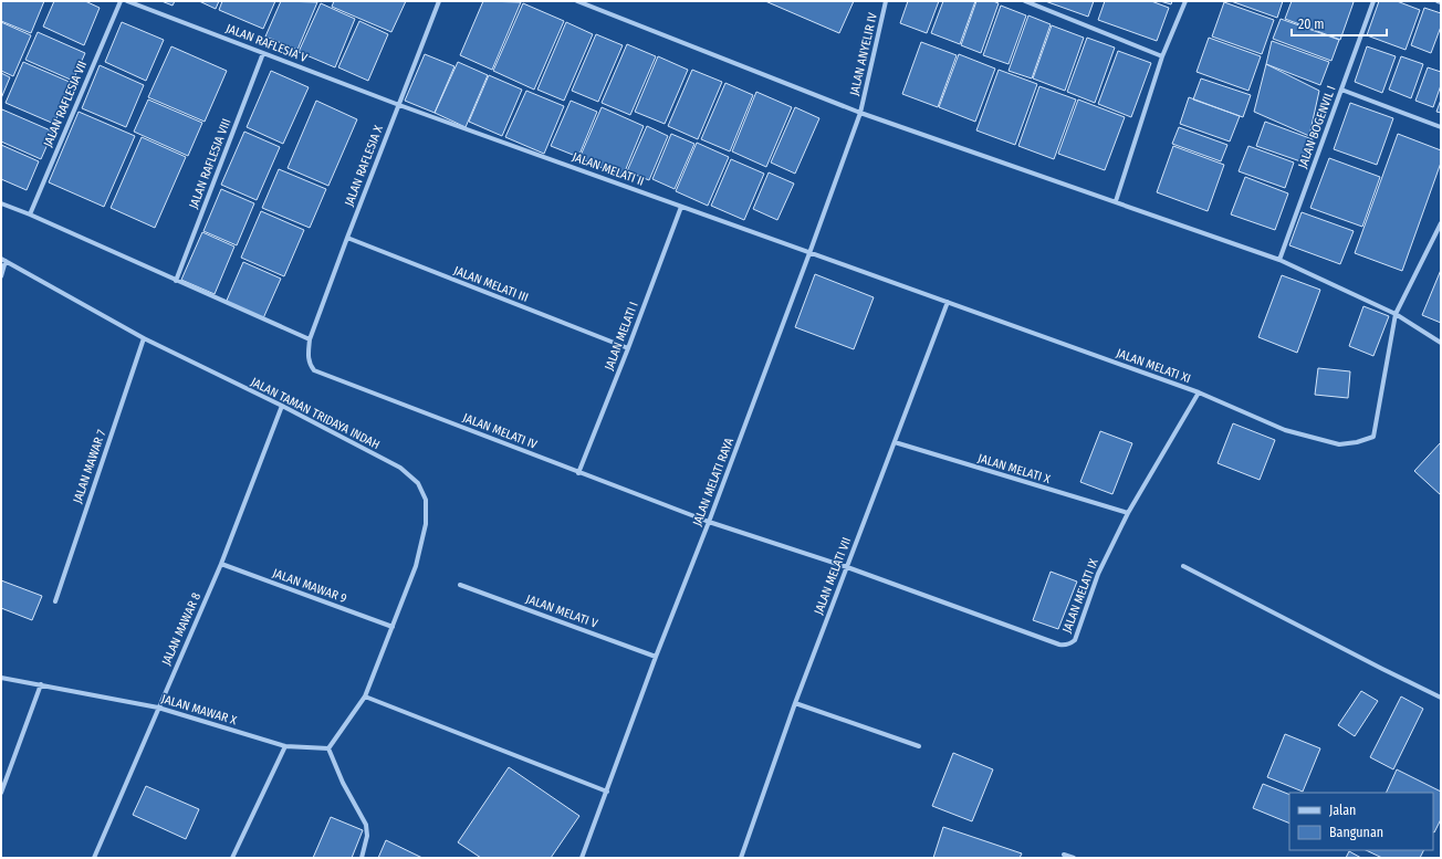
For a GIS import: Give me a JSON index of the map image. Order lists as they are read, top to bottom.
{
  "streets": {
    "street": [
      "JALAN RAFLESIA V",
      "JALAN ANYELIR IV",
      "JALAN RAFLESIA VII",
      "JALAN BOGENVIL I",
      "JALAN RAFLESIA VIII",
      "JALAN RAFLESIA X",
      "JALAN MELATI II",
      "JALAN MELATI III",
      "JALAN MELATI I",
      "JALAN MELATI XI",
      "JALAN TAMAN TRIDAYA INDAH",
      "JALAN MELATI IV",
      "JALAN MAWAR 7",
      "JALAN MELATI X",
      "JALAN MELATI RAYA",
      "JALAN MELATI VII",
      "JALAN MAWAR 9",
      "JALAN MELATI IX",
      "JALAN MELATI V",
      "JALAN MAWAR 8",
      "JALAN MAWAR X"
    ]
  },
  "crossings": [
    ["JALAN RAFLESIA V", "JALAN RAFLESIA VIII"],
    ["JALAN RAFLESIA V", "JALAN RAFLESIA X"],
    ["JALAN RAFLESIA V", "JALAN MELATI II"],
    ["JALAN ANYELIR IV", "JALAN MELATI RAYA"],
    ["JALAN RAFLESIA X", "JALAN MELATI II"],
    ["JALAN RAFLESIA X", "JALAN MELATI III"],
    ["JALAN RAFLESIA X", "JALAN MELATI IV"],
    ["JALAN MELATI II", "JALAN MELATI I"],
    ["JALAN MELATI II", "JALAN MELATI XI"],
    ["JALAN MELATI II", "JALAN MELATI RAYA"],
    ["JALAN MELATI III", "JALAN MELATI I"],
    ["JALAN MELATI I", "JALAN MELATI IV"],
    ["JALAN MELATI XI", "JALAN MELATI RAYA"],
    ["JALAN MELATI XI", "JALAN MELATI VII"],
    ["JALAN MELATI XI", "JALAN MELATI IX"],
    ["JALAN TAMAN TRIDAYA INDAH", "JALAN MAWAR 7"],
    ["JALAN TAMAN TRIDAYA INDAH", "JALAN MAWAR 9"],
    ["JALAN TAMAN TRIDAYA INDAH", "JALAN MAWAR 8"],
    ["JALAN MELATI IV", "JALAN MELATI RAYA"],
    ["JALAN MELATI IV", "JALAN MELATI IX"],
    ["JALAN MELATI X", "JALAN MELATI VII"],
    ["JALAN MELATI X", "JALAN MELATI IX"],
    ["JALAN MELATI RAYA", "JALAN MELATI IX"],
    ["JALAN MELATI RAYA", "JALAN MELATI V"],
    ["JALAN MELATI VII", "JALAN MELATI IX"],
    ["JALAN MAWAR 9", "JALAN MAWAR 8"],
    ["JALAN MAWAR 8", "JALAN MAWAR X"]
  ],
  "legend": ["Jalan", "Bangunan"],
  "scale_bar": "20 m"
}
